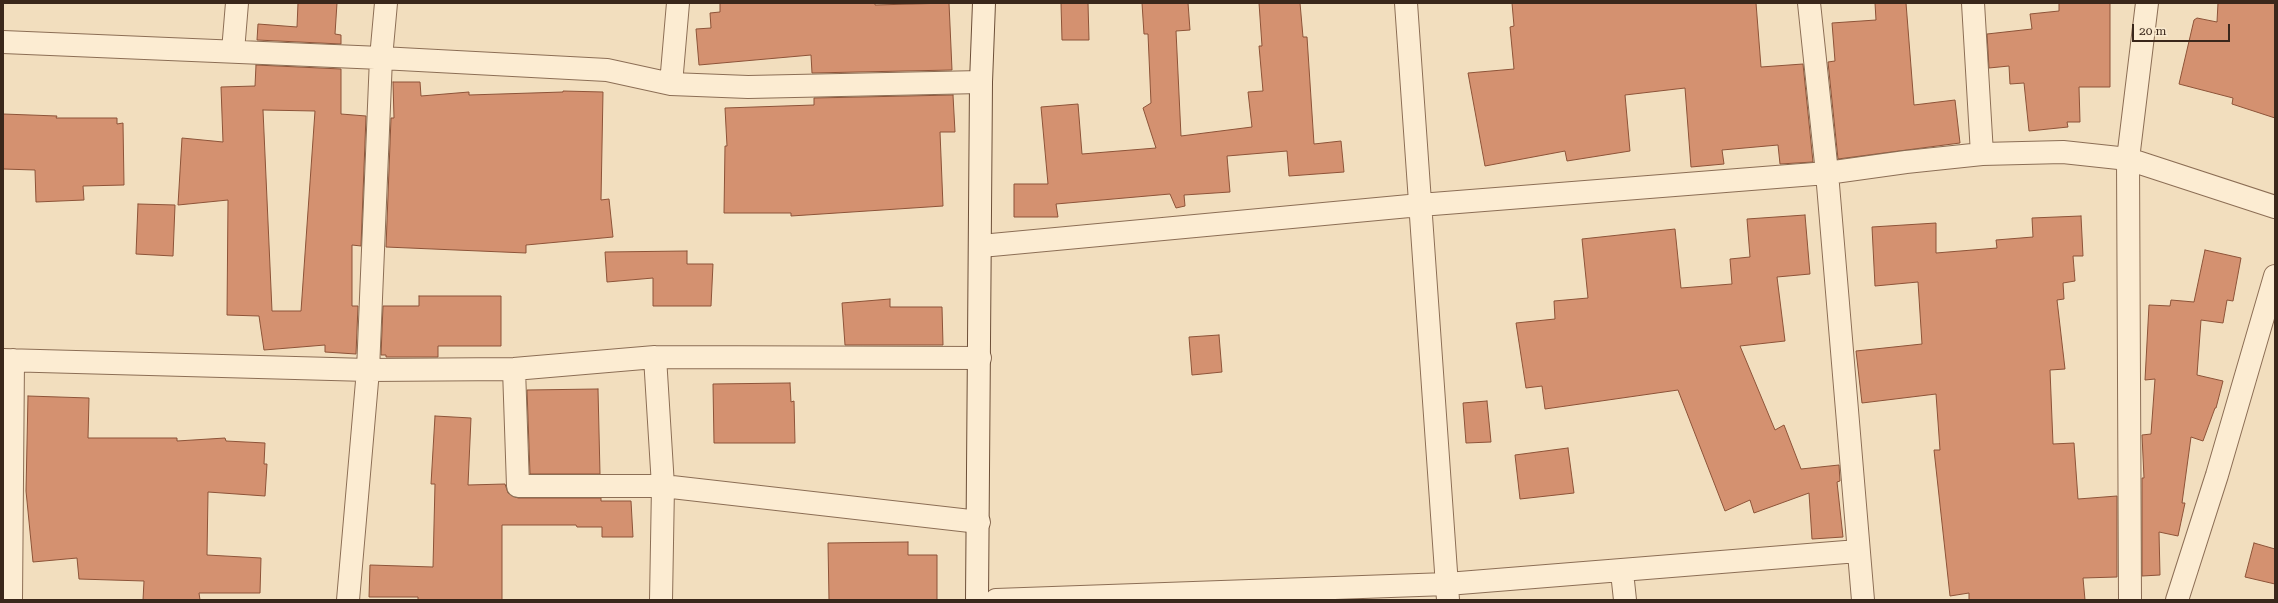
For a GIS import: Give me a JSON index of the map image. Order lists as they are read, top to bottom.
{
  "scale_bar": "20 m"
}
